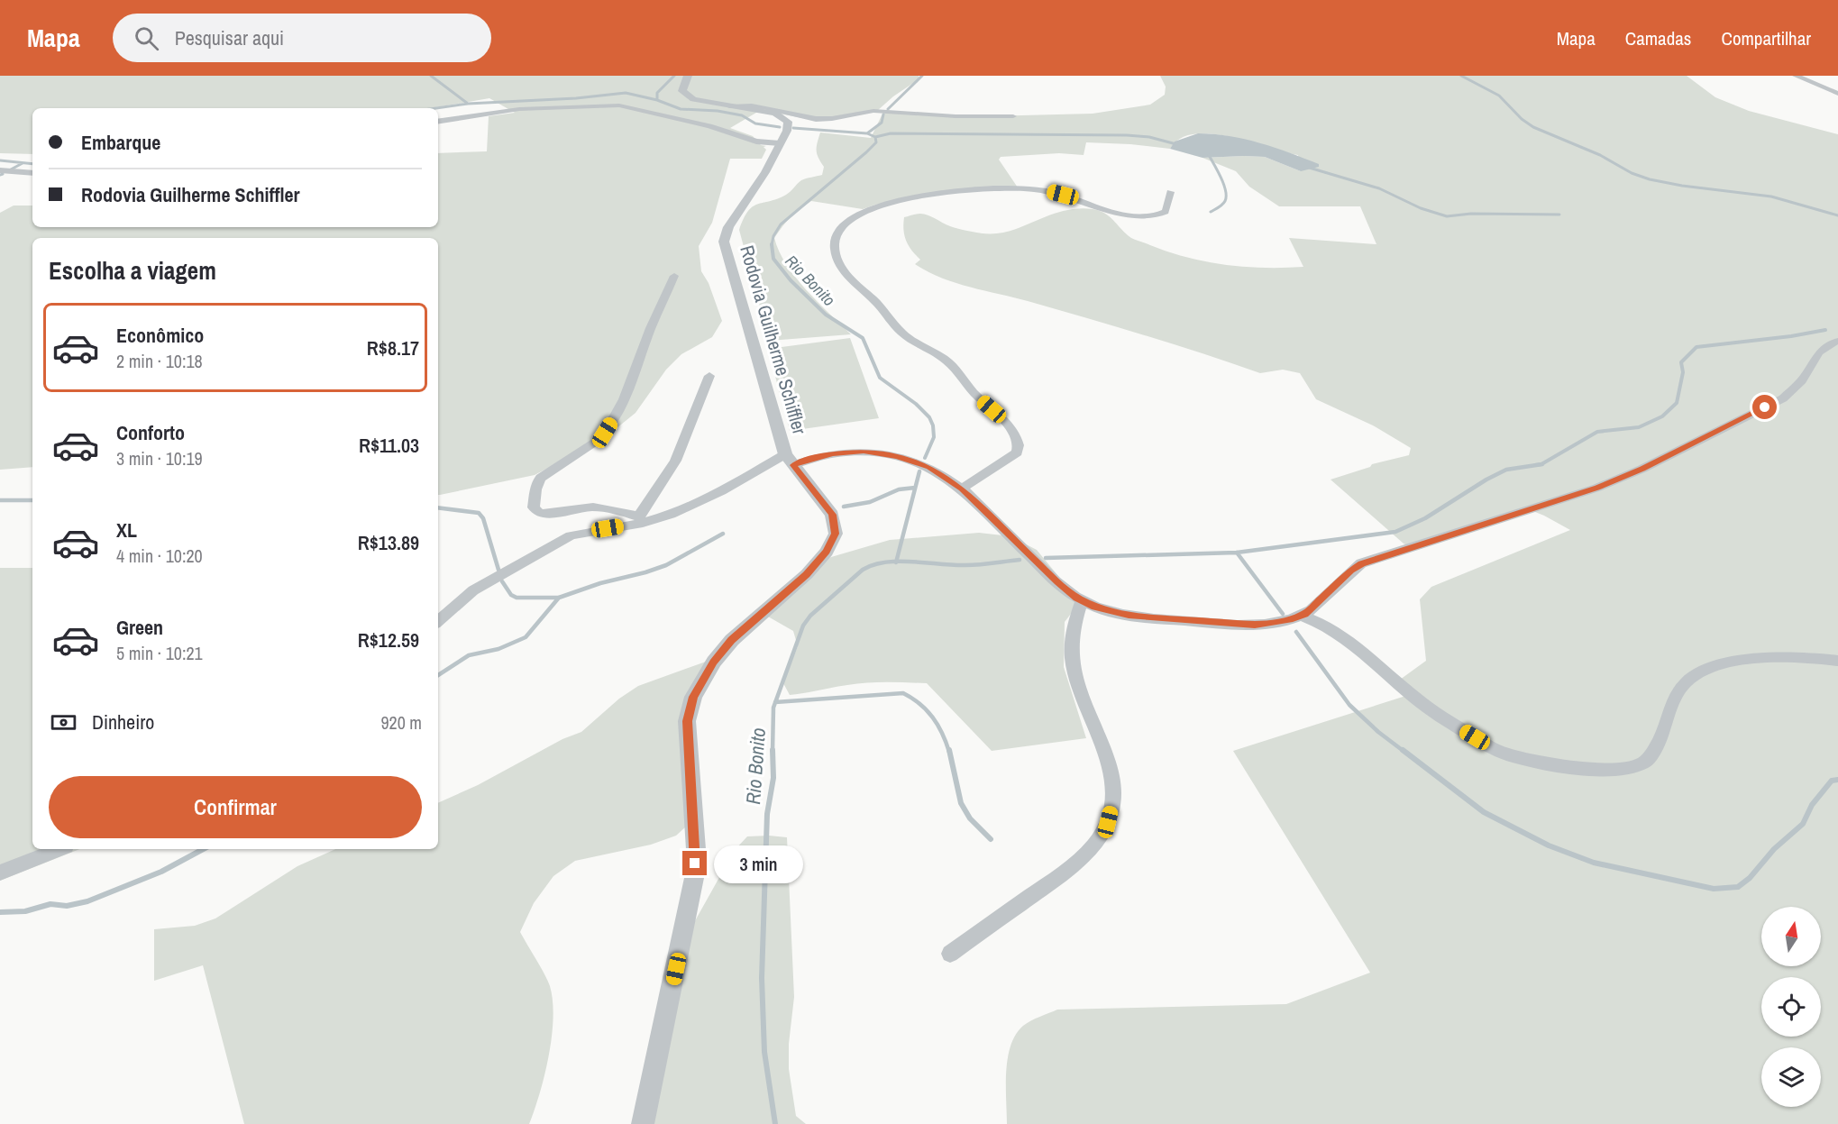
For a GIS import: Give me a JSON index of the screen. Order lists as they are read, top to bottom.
{
  "streets": {
    "street": ["Rodovia Guilherme Schiffler"]
  },
  "water": ["Rio Bonito"],
  "north": "top",
  "page": {
    "header": "Mapa",
    "search": "Pesquisar aqui",
    "nav": ["Mapa", "Camadas", "Compartilhar"],
    "banner": ["Embarque", "Rodovia Guilherme Schiffler"],
    "heading": "Escolha a viagem",
    "list": [
      {
        "name": "Econômico",
        "note": "2 min · 10:18",
        "value": "R$8.17"
      },
      {
        "name": "Conforto",
        "note": "3 min · 10:19",
        "value": "R$11.03"
      },
      {
        "name": "XL",
        "note": "4 min · 10:20",
        "value": "R$13.89"
      },
      {
        "name": "Green",
        "note": "5 min · 10:21",
        "value": "R$12.59"
      }
    ],
    "pay": ["Dinheiro", "920 m"],
    "buttons": "Confirmar",
    "bubble": "3 min"
  }
}
